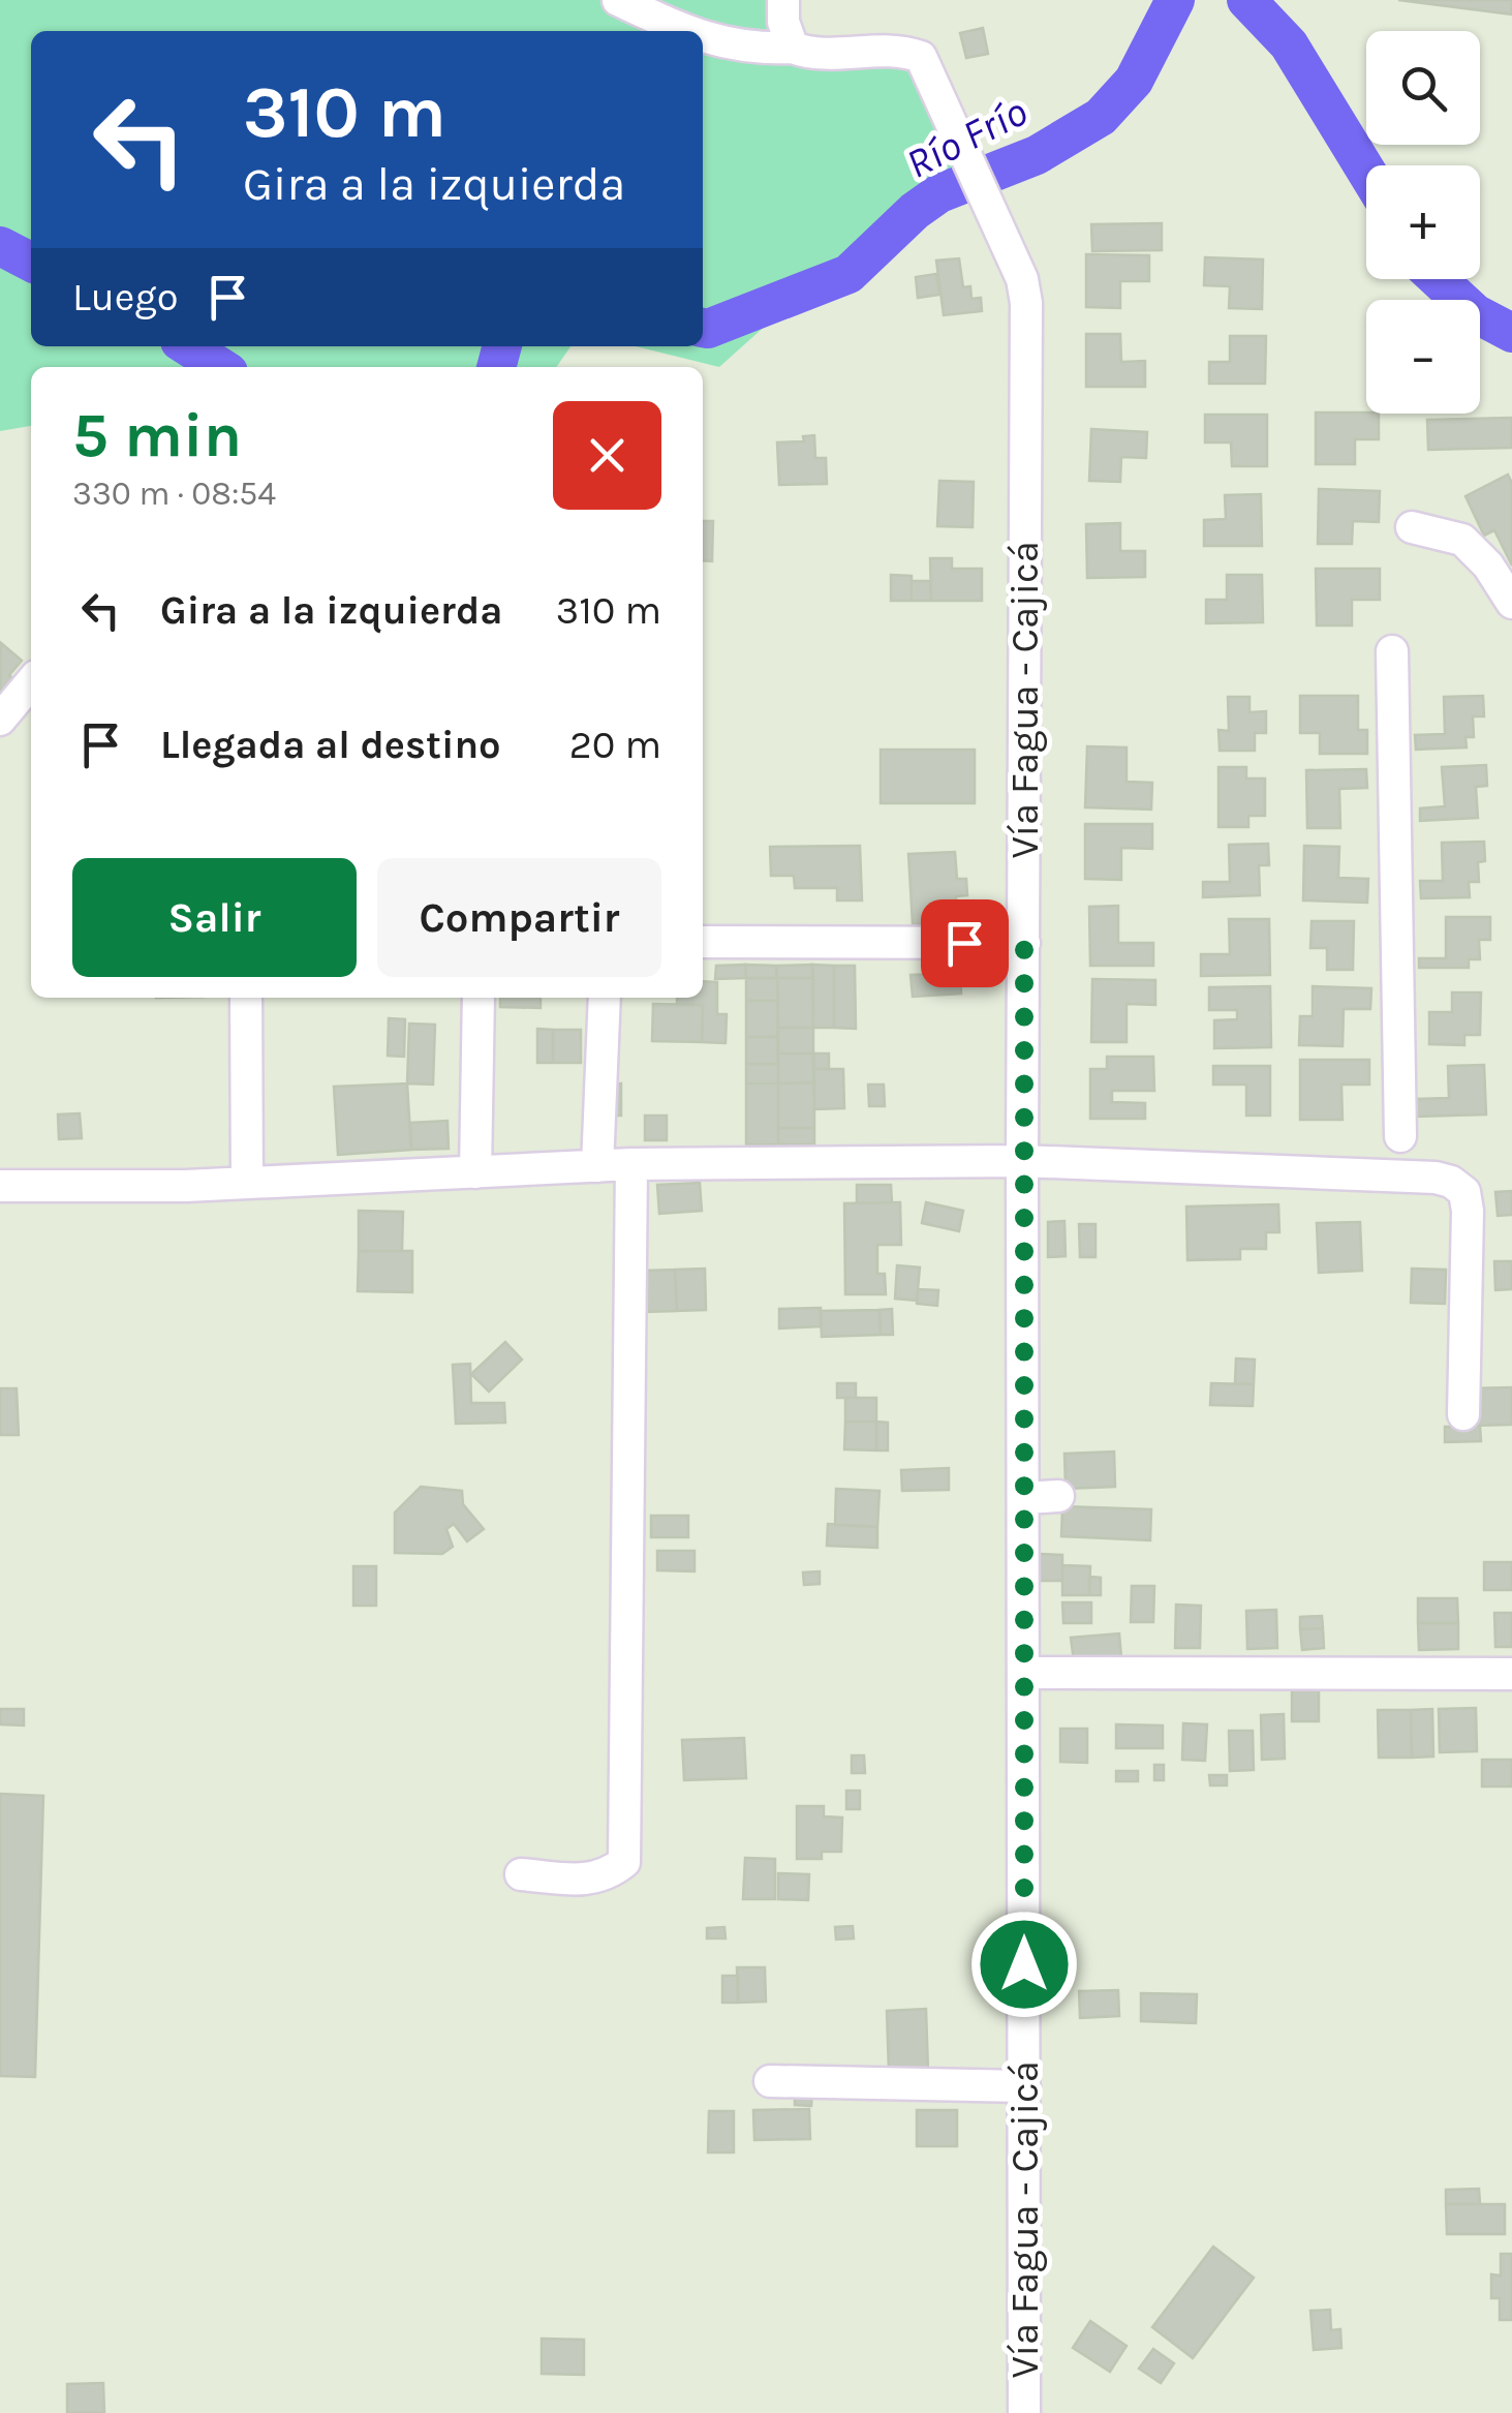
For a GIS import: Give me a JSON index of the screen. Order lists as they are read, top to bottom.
{
  "streets": {
    "street": ["Vía Fagua - Cajicá"]
  },
  "water": ["Río Frío"],
  "page": {
    "map_buttons": ["+", "−"],
    "turn": ["310 m", "Gira a la izquierda"],
    "then": "Luego",
    "heading": ["5 min", "330 m · 08:54"],
    "list": [
      {
        "name": "Gira a la izquierda",
        "value": "310 m"
      },
      {
        "name": "Llegada al destino",
        "value": "20 m"
      }
    ],
    "buttons": ["Salir", "Compartir"]
  }
}
